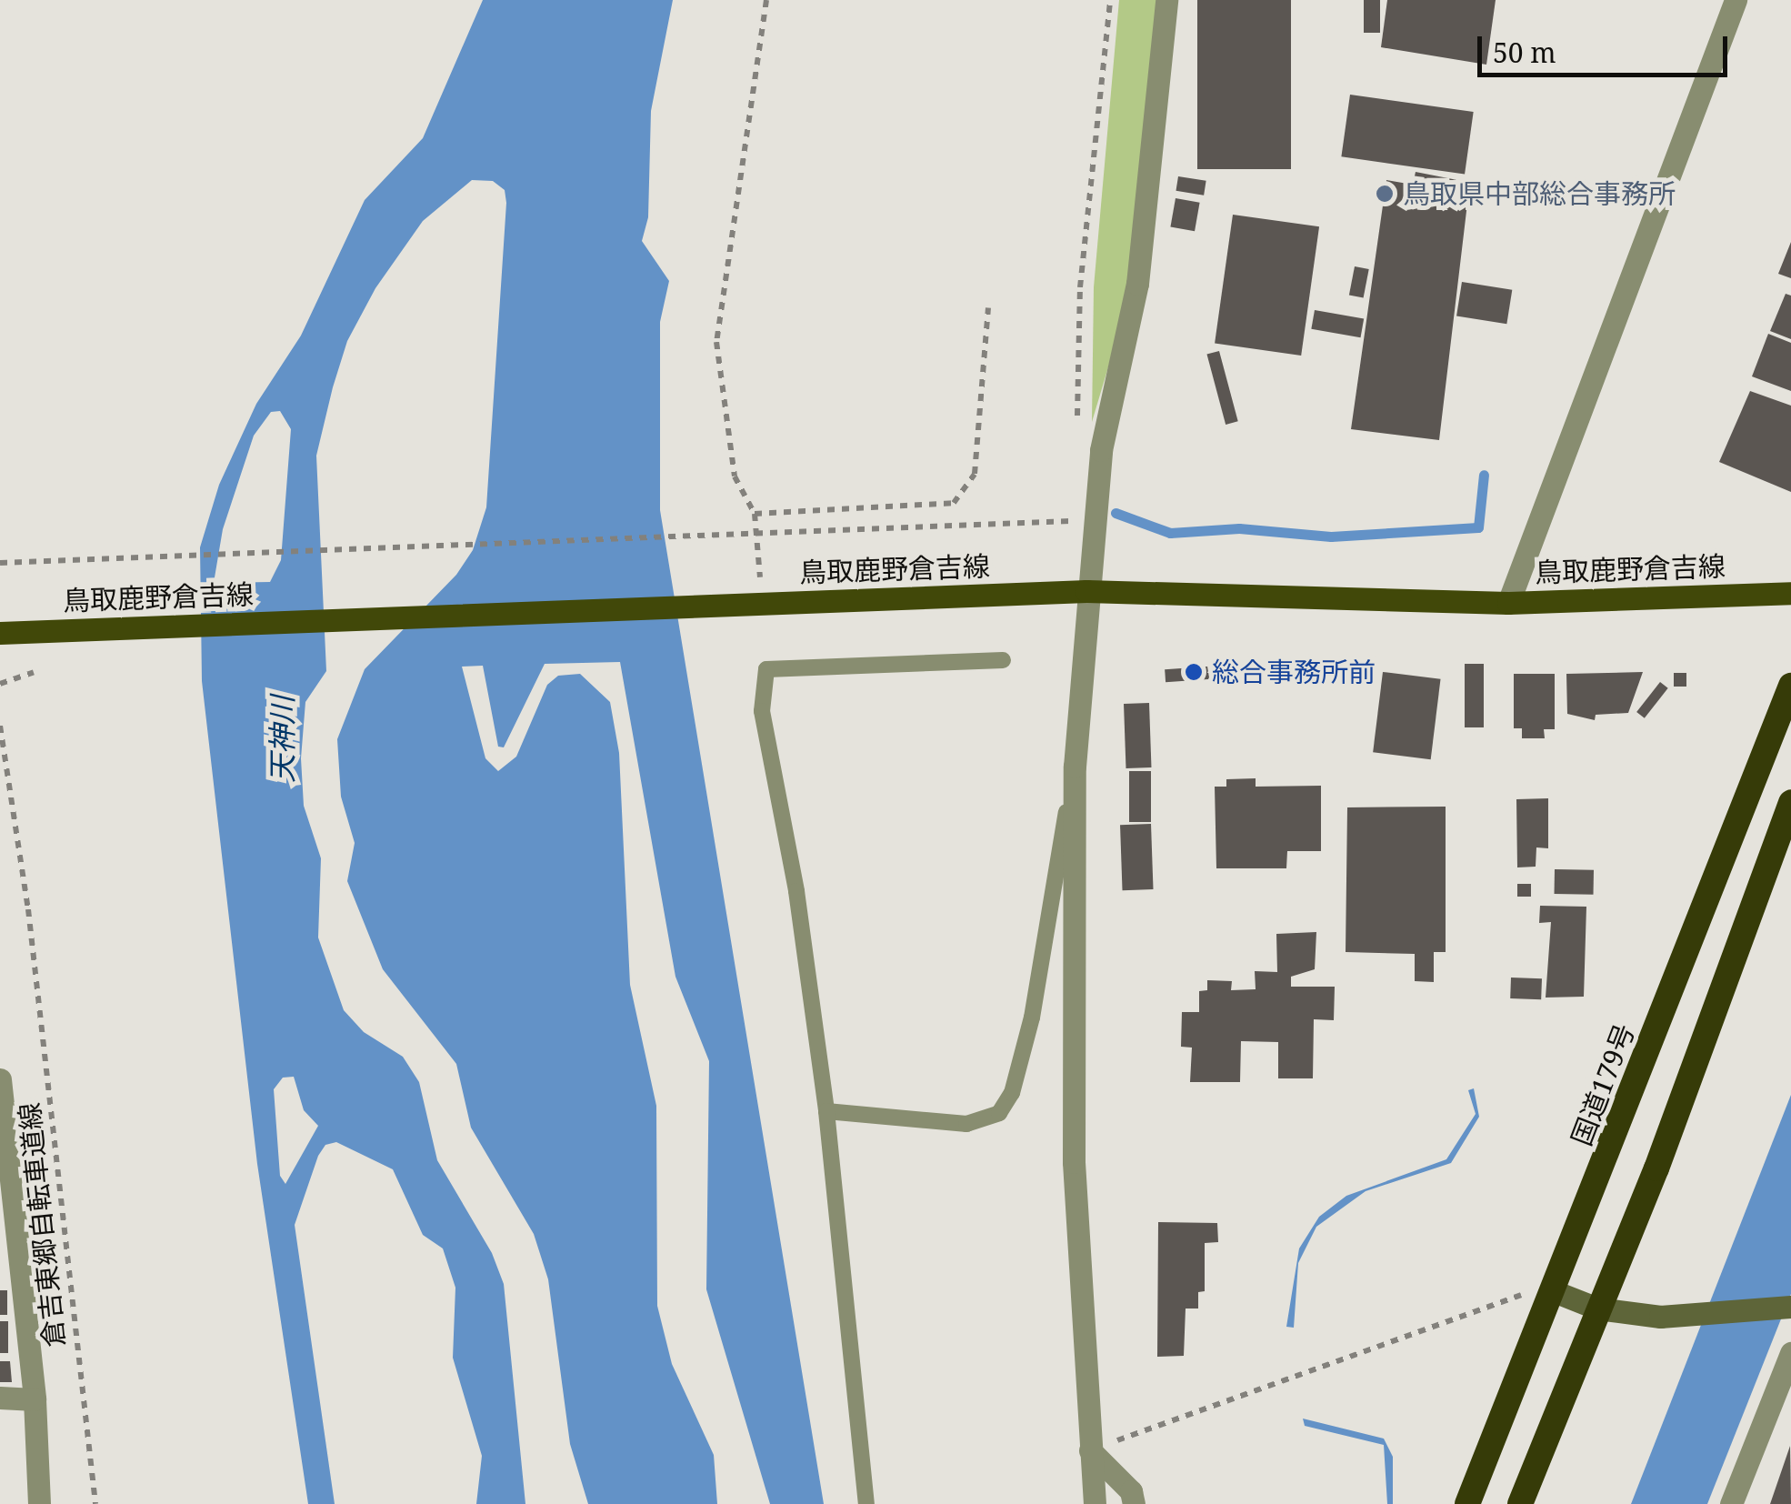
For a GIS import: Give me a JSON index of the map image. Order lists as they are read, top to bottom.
{
  "streets": {
    "highway": ["国道179号"],
    "main road": ["鳥取鹿野倉吉線"],
    "path": ["倉吉東郷自転車道線"]
  },
  "water": ["天神川"],
  "places": ["鳥取県中部総合事務所", "総合事務所前"],
  "scale_bar": "50 m"
}
